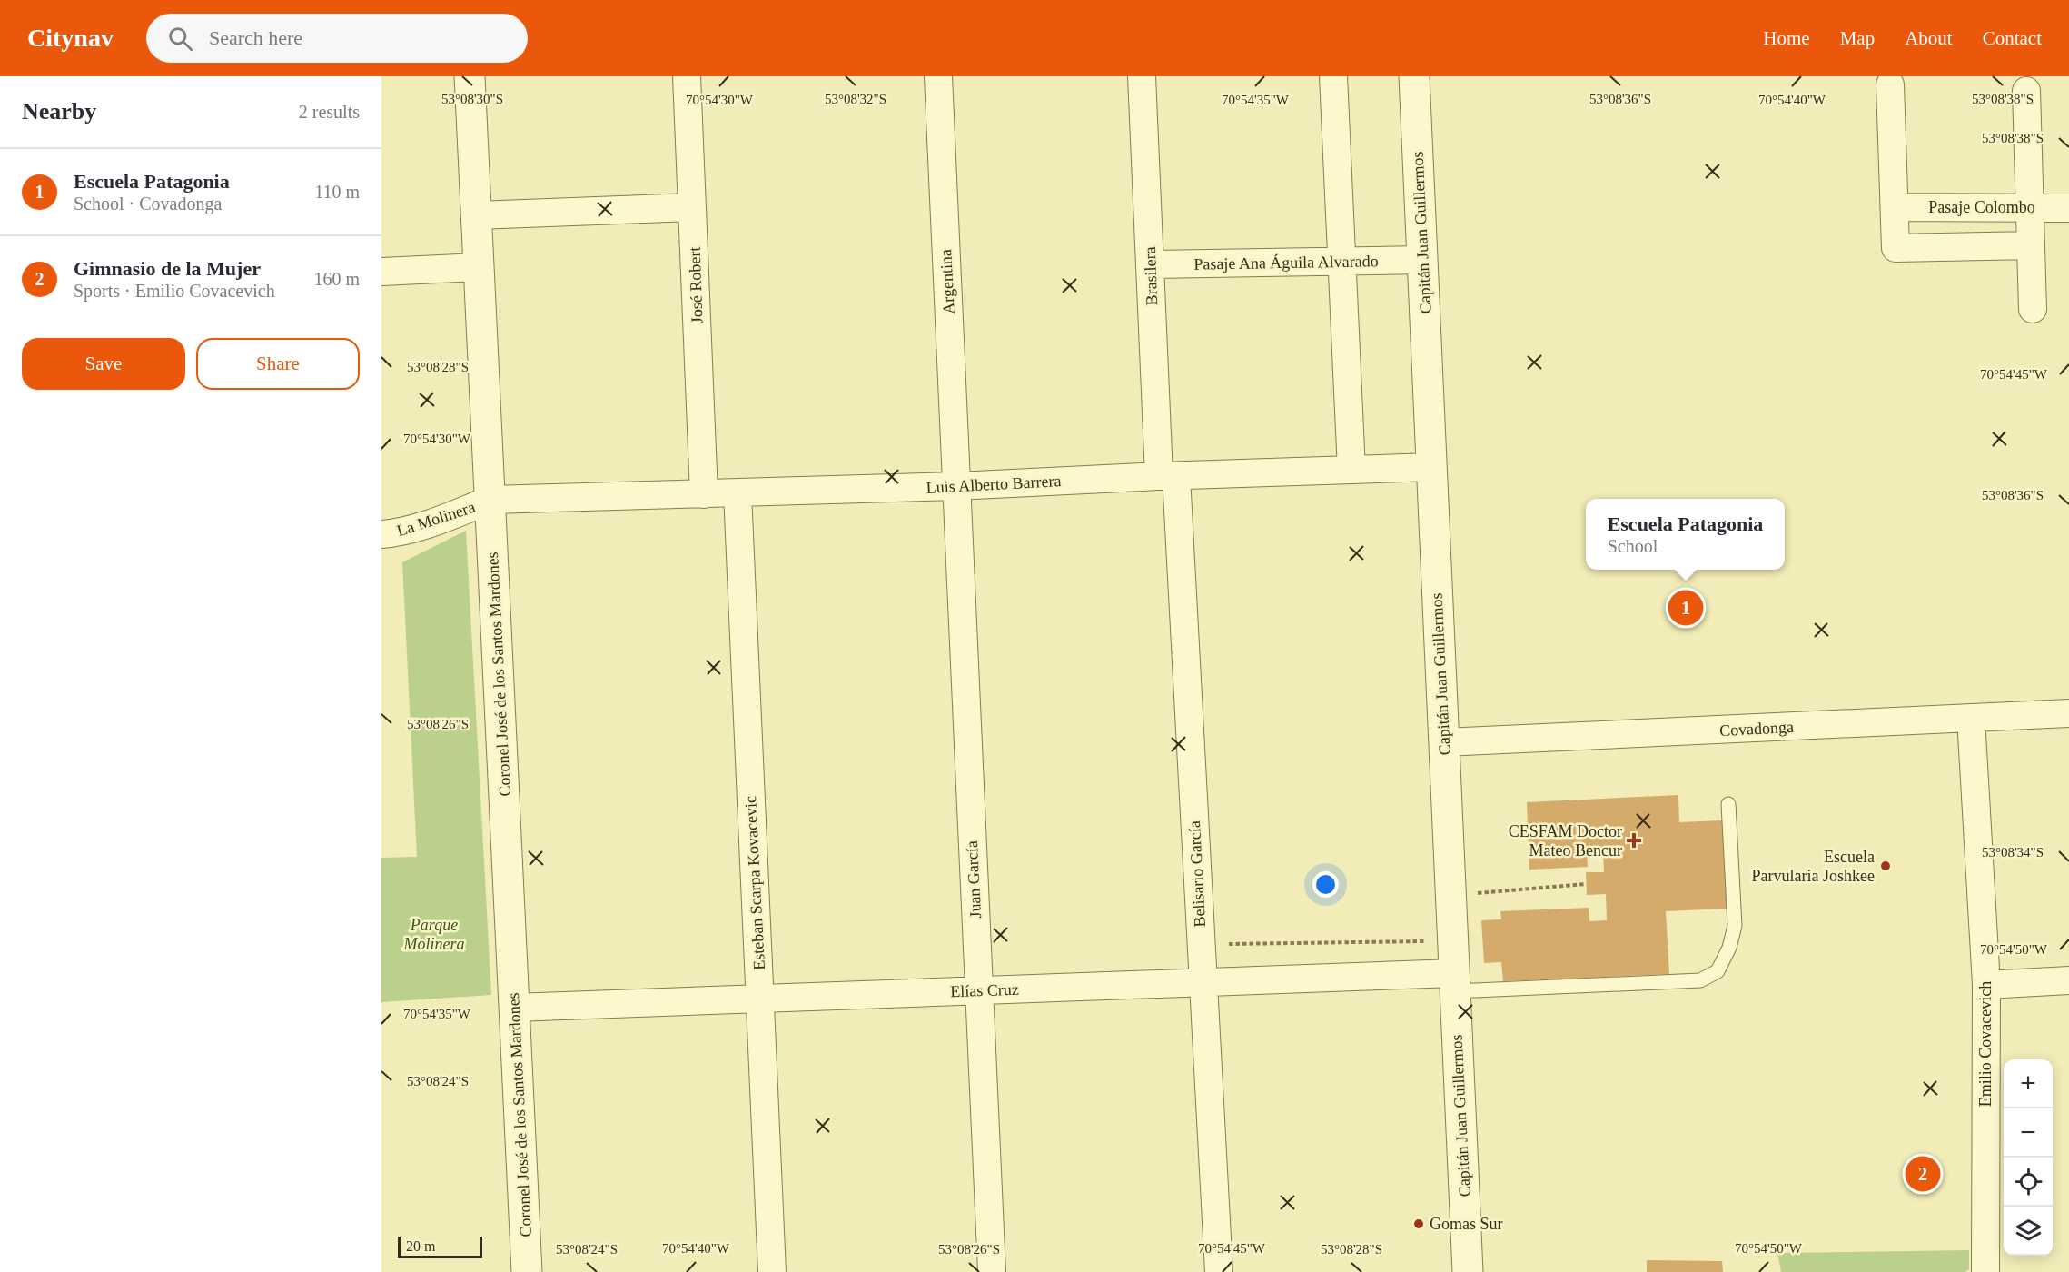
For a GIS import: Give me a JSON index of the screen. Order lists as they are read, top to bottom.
{
  "streets": {
    "street": [
      "Pasaje Colombo",
      "Capitán Juan Guillermos",
      "Pasaje Ana Águila Alvarado",
      "Brasilera",
      "Argentina",
      "José Robert",
      "Luis Alberto Barrera",
      "La Molinera",
      "Coronel José de los Santos Mardones",
      "Covadonga",
      "Belisario García",
      "Juan García",
      "Esteban Scarpa Kovacevic",
      "Elías Cruz",
      "Emilio Covacevich"
    ]
  },
  "crossings": [
    ["Capitán Juan Guillermos", "Pasaje Ana Águila Alvarado"],
    ["Capitán Juan Guillermos", "Luis Alberto Barrera"],
    ["Capitán Juan Guillermos", "Covadonga"],
    ["Capitán Juan Guillermos", "Elías Cruz"],
    ["Pasaje Ana Águila Alvarado", "Brasilera"],
    ["Brasilera", "Luis Alberto Barrera"],
    ["Brasilera", "Belisario García"],
    ["Argentina", "Luis Alberto Barrera"],
    ["Argentina", "Juan García"],
    ["José Robert", "Luis Alberto Barrera"],
    ["Luis Alberto Barrera", "La Molinera"],
    ["Luis Alberto Barrera", "Coronel José de los Santos Mardones"],
    ["Luis Alberto Barrera", "Belisario García"],
    ["Luis Alberto Barrera", "Juan García"],
    ["Luis Alberto Barrera", "Esteban Scarpa Kovacevic"],
    ["La Molinera", "Coronel José de los Santos Mardones"],
    ["Coronel José de los Santos Mardones", "Elías Cruz"],
    ["Covadonga", "Emilio Covacevich"],
    ["Belisario García", "Elías Cruz"],
    ["Juan García", "Elías Cruz"],
    ["Esteban Scarpa Kovacevic", "Elías Cruz"]
  ],
  "parks": ["Parque Molinera"],
  "places": {
    "health": ["CESFAM Doctor Mateo Bencur"],
    "other": ["Escuela Parvularia Joshkee", "Gomas Sur"]
  },
  "scale_bar": "20 m",
  "page": {
    "header": "Citynav",
    "search": "Search here",
    "nav": [
      "Home",
      "Map",
      "About",
      "Contact"
    ],
    "heading": ["Nearby", "2 results"],
    "list": [
      {
        "mark": "1",
        "name": "Escuela Patagonia",
        "note": "School · Covadonga",
        "value": "110 m"
      },
      {
        "mark": "2",
        "name": "Gimnasio de la Mujer",
        "note": "Sports · Emilio Covacevich",
        "value": "160 m"
      }
    ],
    "buttons": ["Save", "Share"],
    "popup": ["Escuela Patagonia", "School"],
    "pins": ["1", "2"],
    "map_buttons": ["+", "−"],
    "scale": "20 m"
  },
  "coordinates": [
    "53°08'30\"S",
    "53°08'32\"S",
    "53°08'36\"S",
    "53°08'38\"S",
    "70°54'30\"W",
    "70°54'35\"W",
    "70°54'40\"W",
    "53°08'28\"S",
    "70°54'45\"W",
    "53°08'26\"S",
    "53°08'34\"S",
    "70°54'50\"W",
    "53°08'24\"S"
  ]
}
